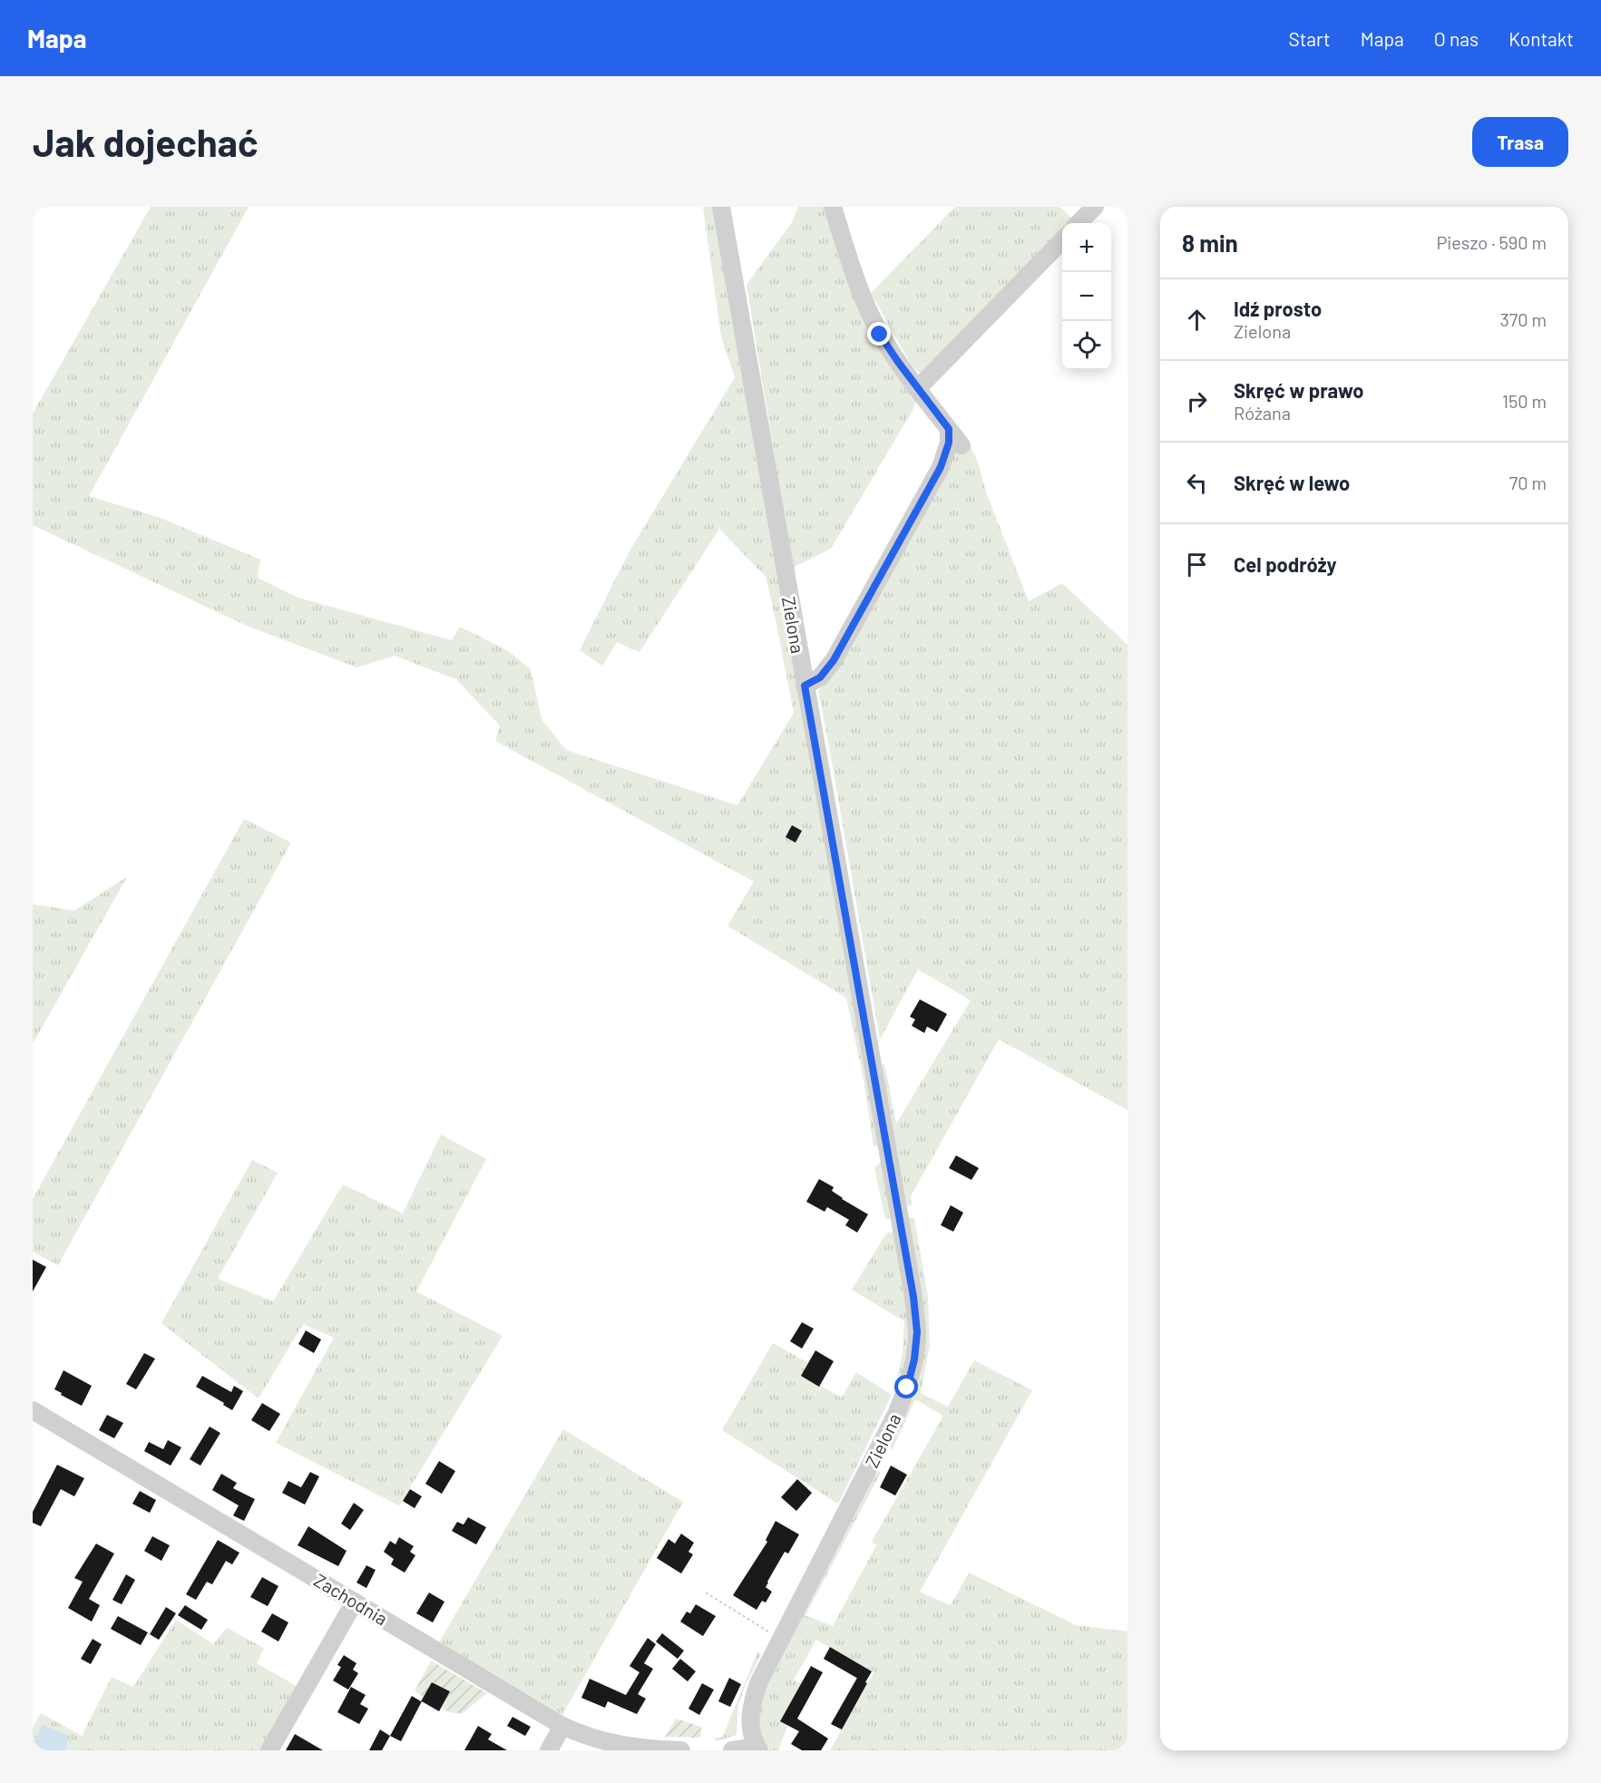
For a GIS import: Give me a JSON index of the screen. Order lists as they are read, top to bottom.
{
  "streets": {
    "street": ["Zielona", "Zachodnia"]
  },
  "page": {
    "header": "Mapa",
    "nav": [
      "Start",
      "Mapa",
      "O nas",
      "Kontakt"
    ],
    "buttons": "Trasa",
    "title": "Jak dojechać",
    "heading": ["8 min", "Pieszo · 590 m"],
    "map_buttons": ["+", "−"],
    "list": [
      ["Idź prosto", "Zielona", "370 m"],
      ["Skręć w prawo", "Różana", "150 m"],
      ["Skręć w lewo", "70 m"],
      "Cel podróży"
    ]
  }
}
